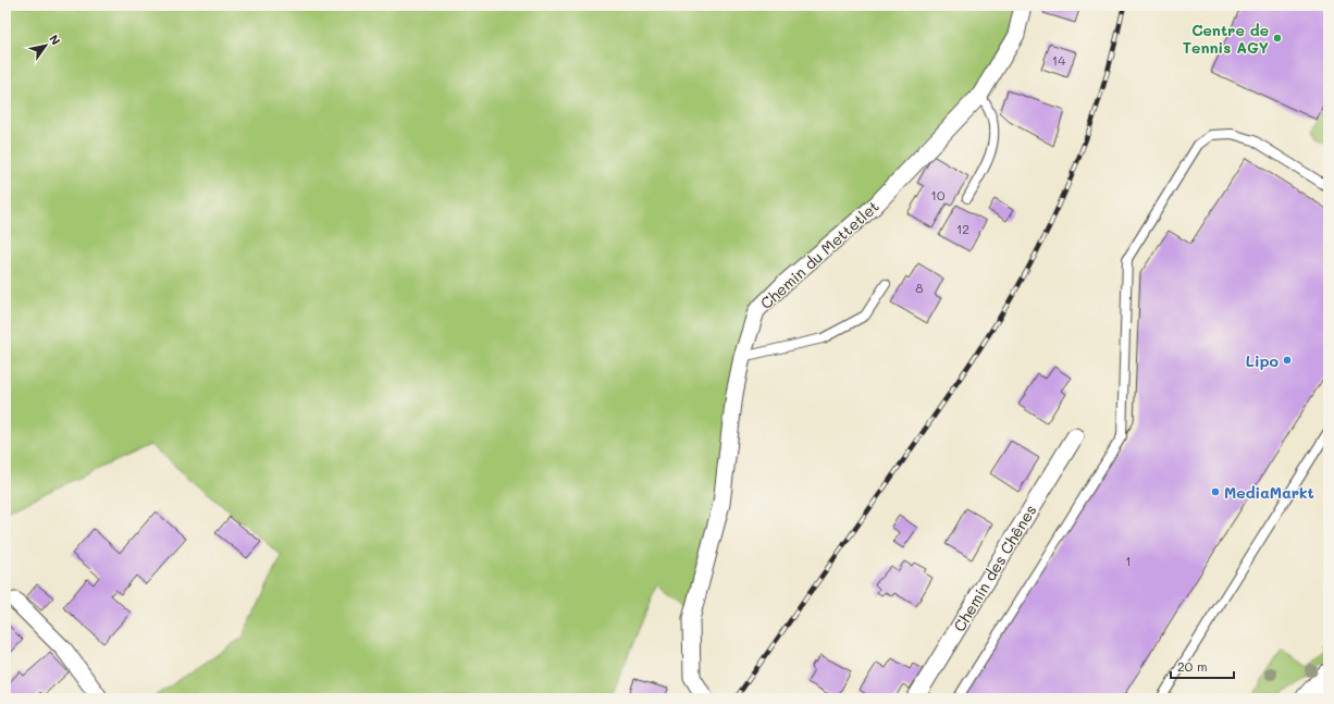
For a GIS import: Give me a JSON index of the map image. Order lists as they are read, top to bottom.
{
  "streets": {
    "street": ["Chemin du Mettetlet", "Chemin des Chênes"]
  },
  "places": ["Centre de Tennis AGY", "Lipo", "MediaMarkt"],
  "house_numbers": [
    "14",
    "10",
    "12",
    "8",
    "1"
  ],
  "scale_bar": "20 m",
  "north": "top right"
}
